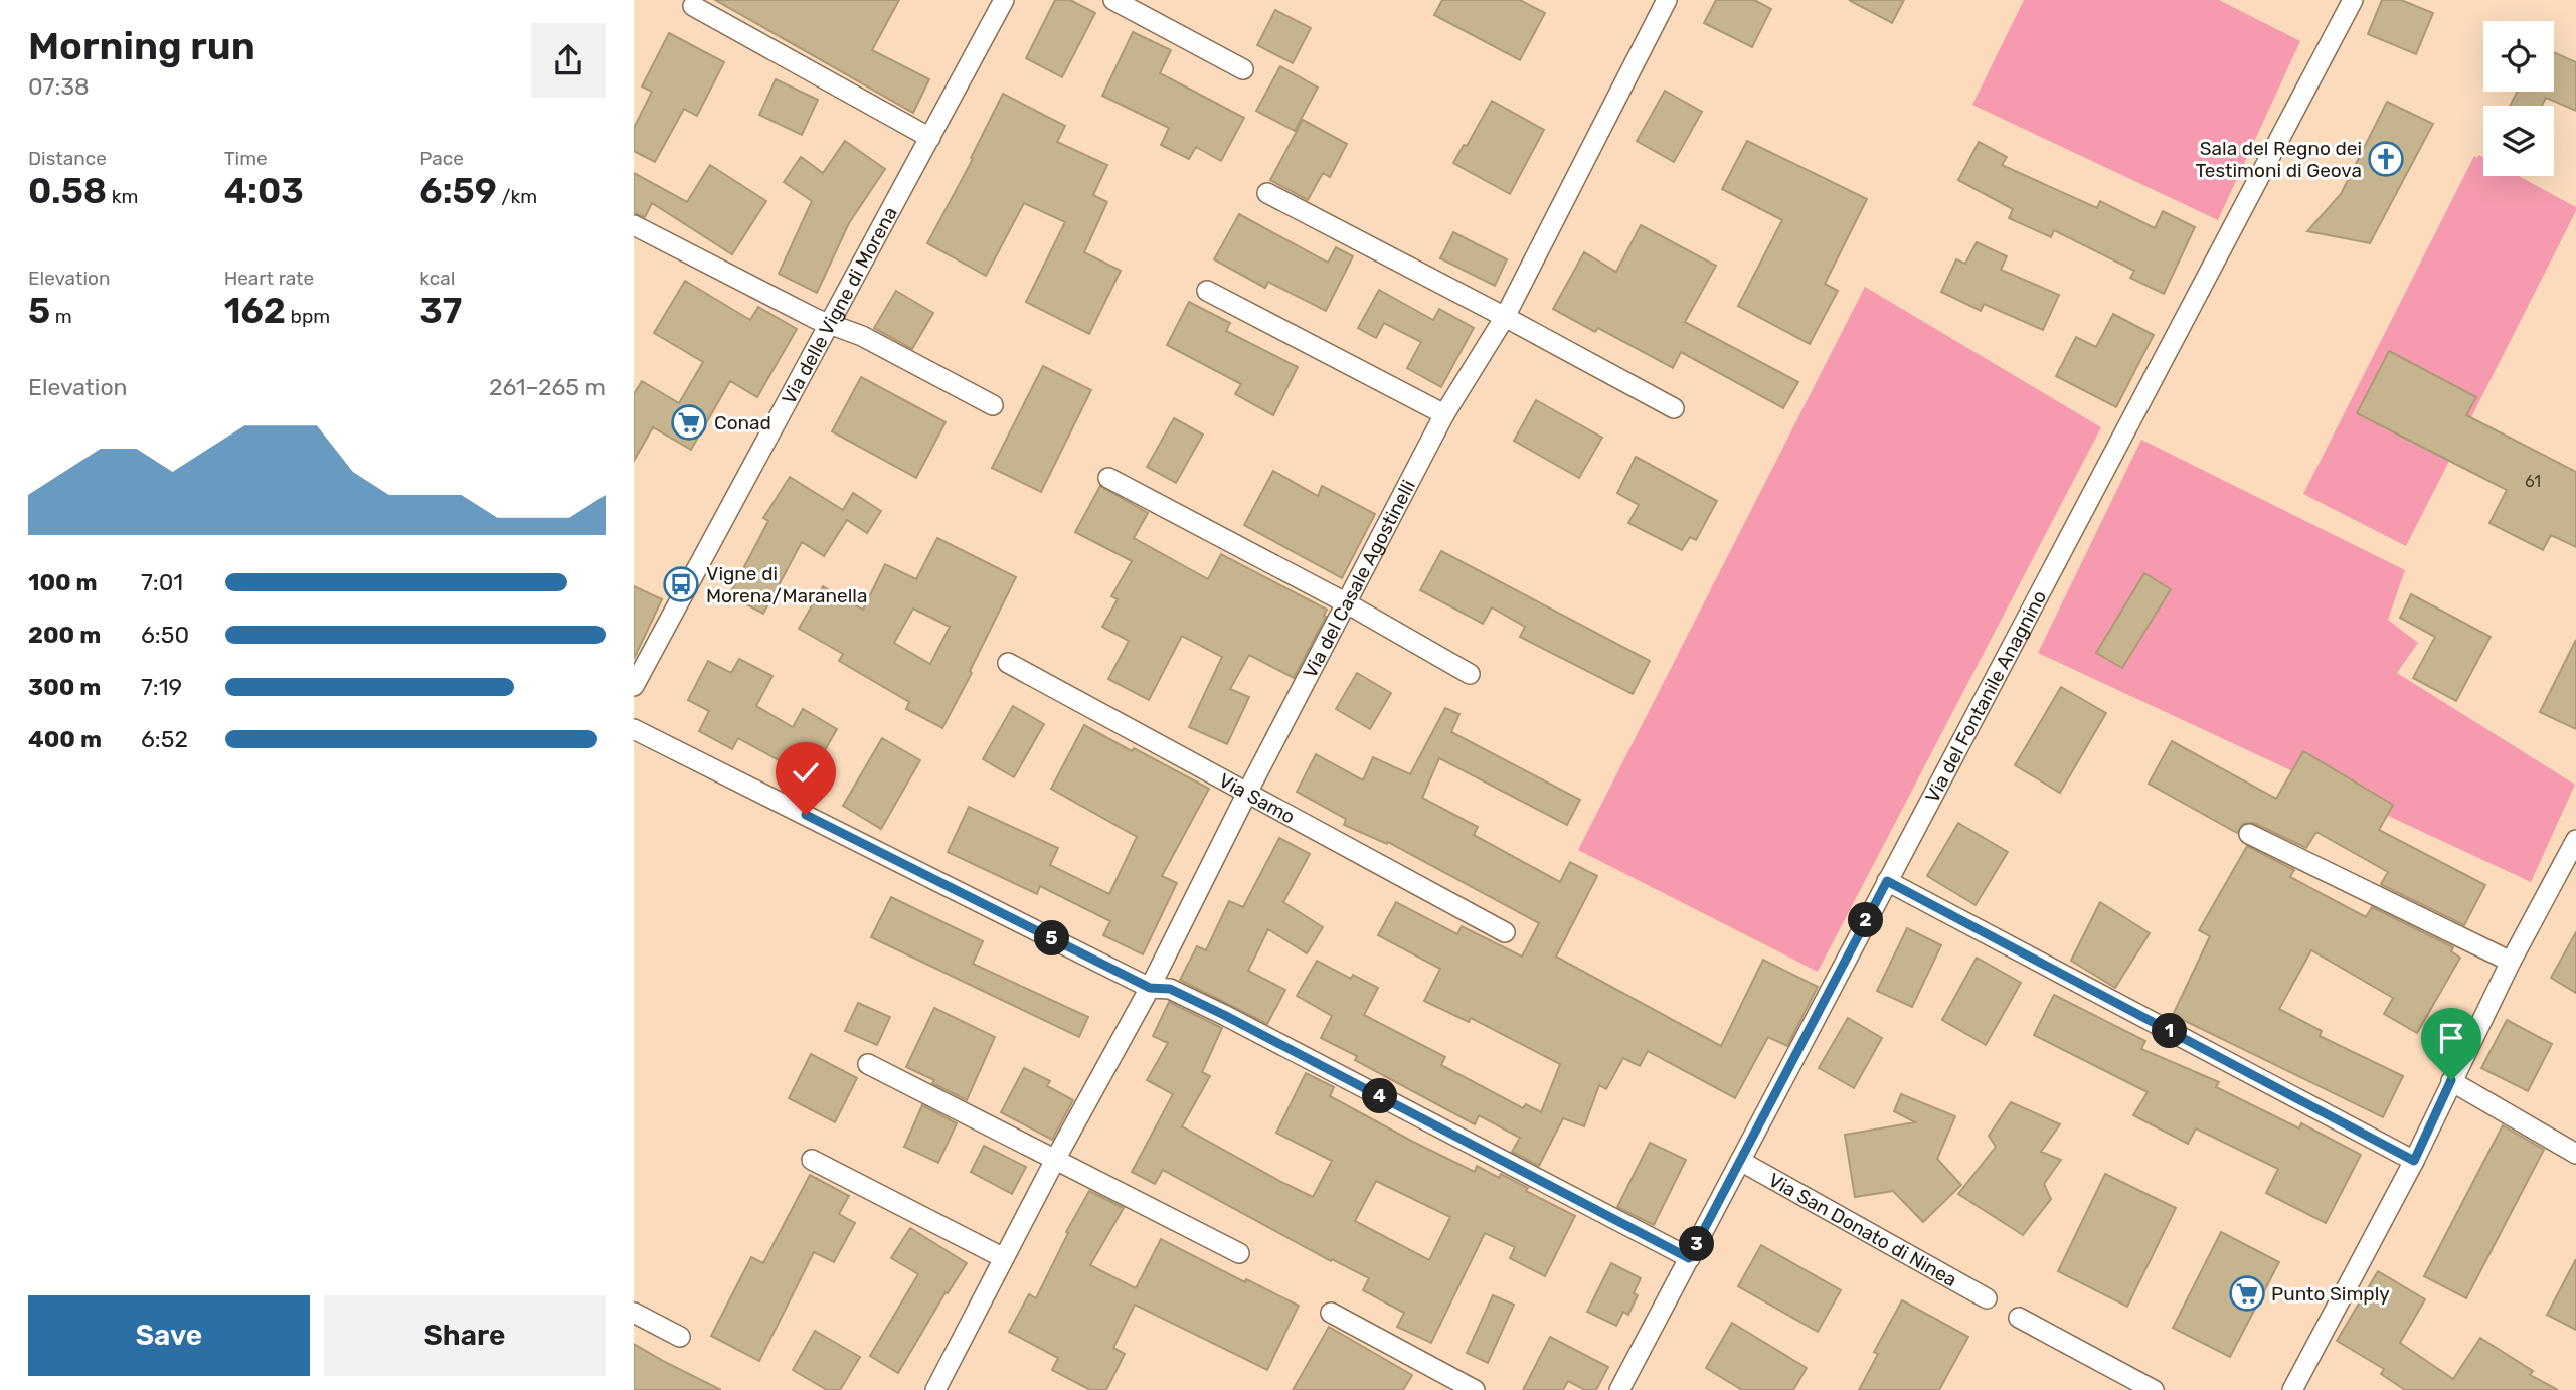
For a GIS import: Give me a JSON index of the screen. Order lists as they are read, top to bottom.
{
  "streets": {
    "street": [
      "Via delle Vigne di Morena",
      "Via del Casale Agostinelli",
      "Via del Fontanile Anagnino",
      "Via Samo",
      "Via San Donato di Ninea"
    ]
  },
  "crossings": [
    ["Via del Casale Agostinelli", "Via Samo"],
    ["Via del Fontanile Anagnino", "Via San Donato di Ninea"]
  ],
  "places": {
    "church": ["Sala del Regno dei Testimoni di Geova"],
    "supermarket": ["Conad", "Punto Simply"],
    "bus stop": ["Vigne di Morena/Maranella"]
  },
  "house_numbers": ["61"],
  "page": {
    "heading": ["Morning run", "07:38"],
    "stats": [
      ["Distance", "0.58 km"],
      ["Time", "4:03"],
      ["Pace", "6:59 /km"],
      ["Elevation", "5 m"],
      ["Heart rate", "162 bpm"],
      ["kcal", "37"]
    ],
    "chart": ["Elevation", "261–265 m"],
    "list": [
      {
        "name": "100 m",
        "note": "7:01"
      },
      {
        "name": "200 m",
        "note": "6:50"
      },
      {
        "name": "300 m",
        "note": "7:19"
      },
      {
        "name": "400 m",
        "note": "6:52"
      }
    ],
    "pins": [
      "2",
      "5",
      "1",
      "4",
      "3"
    ],
    "buttons": ["Save", "Share"]
  }
}
